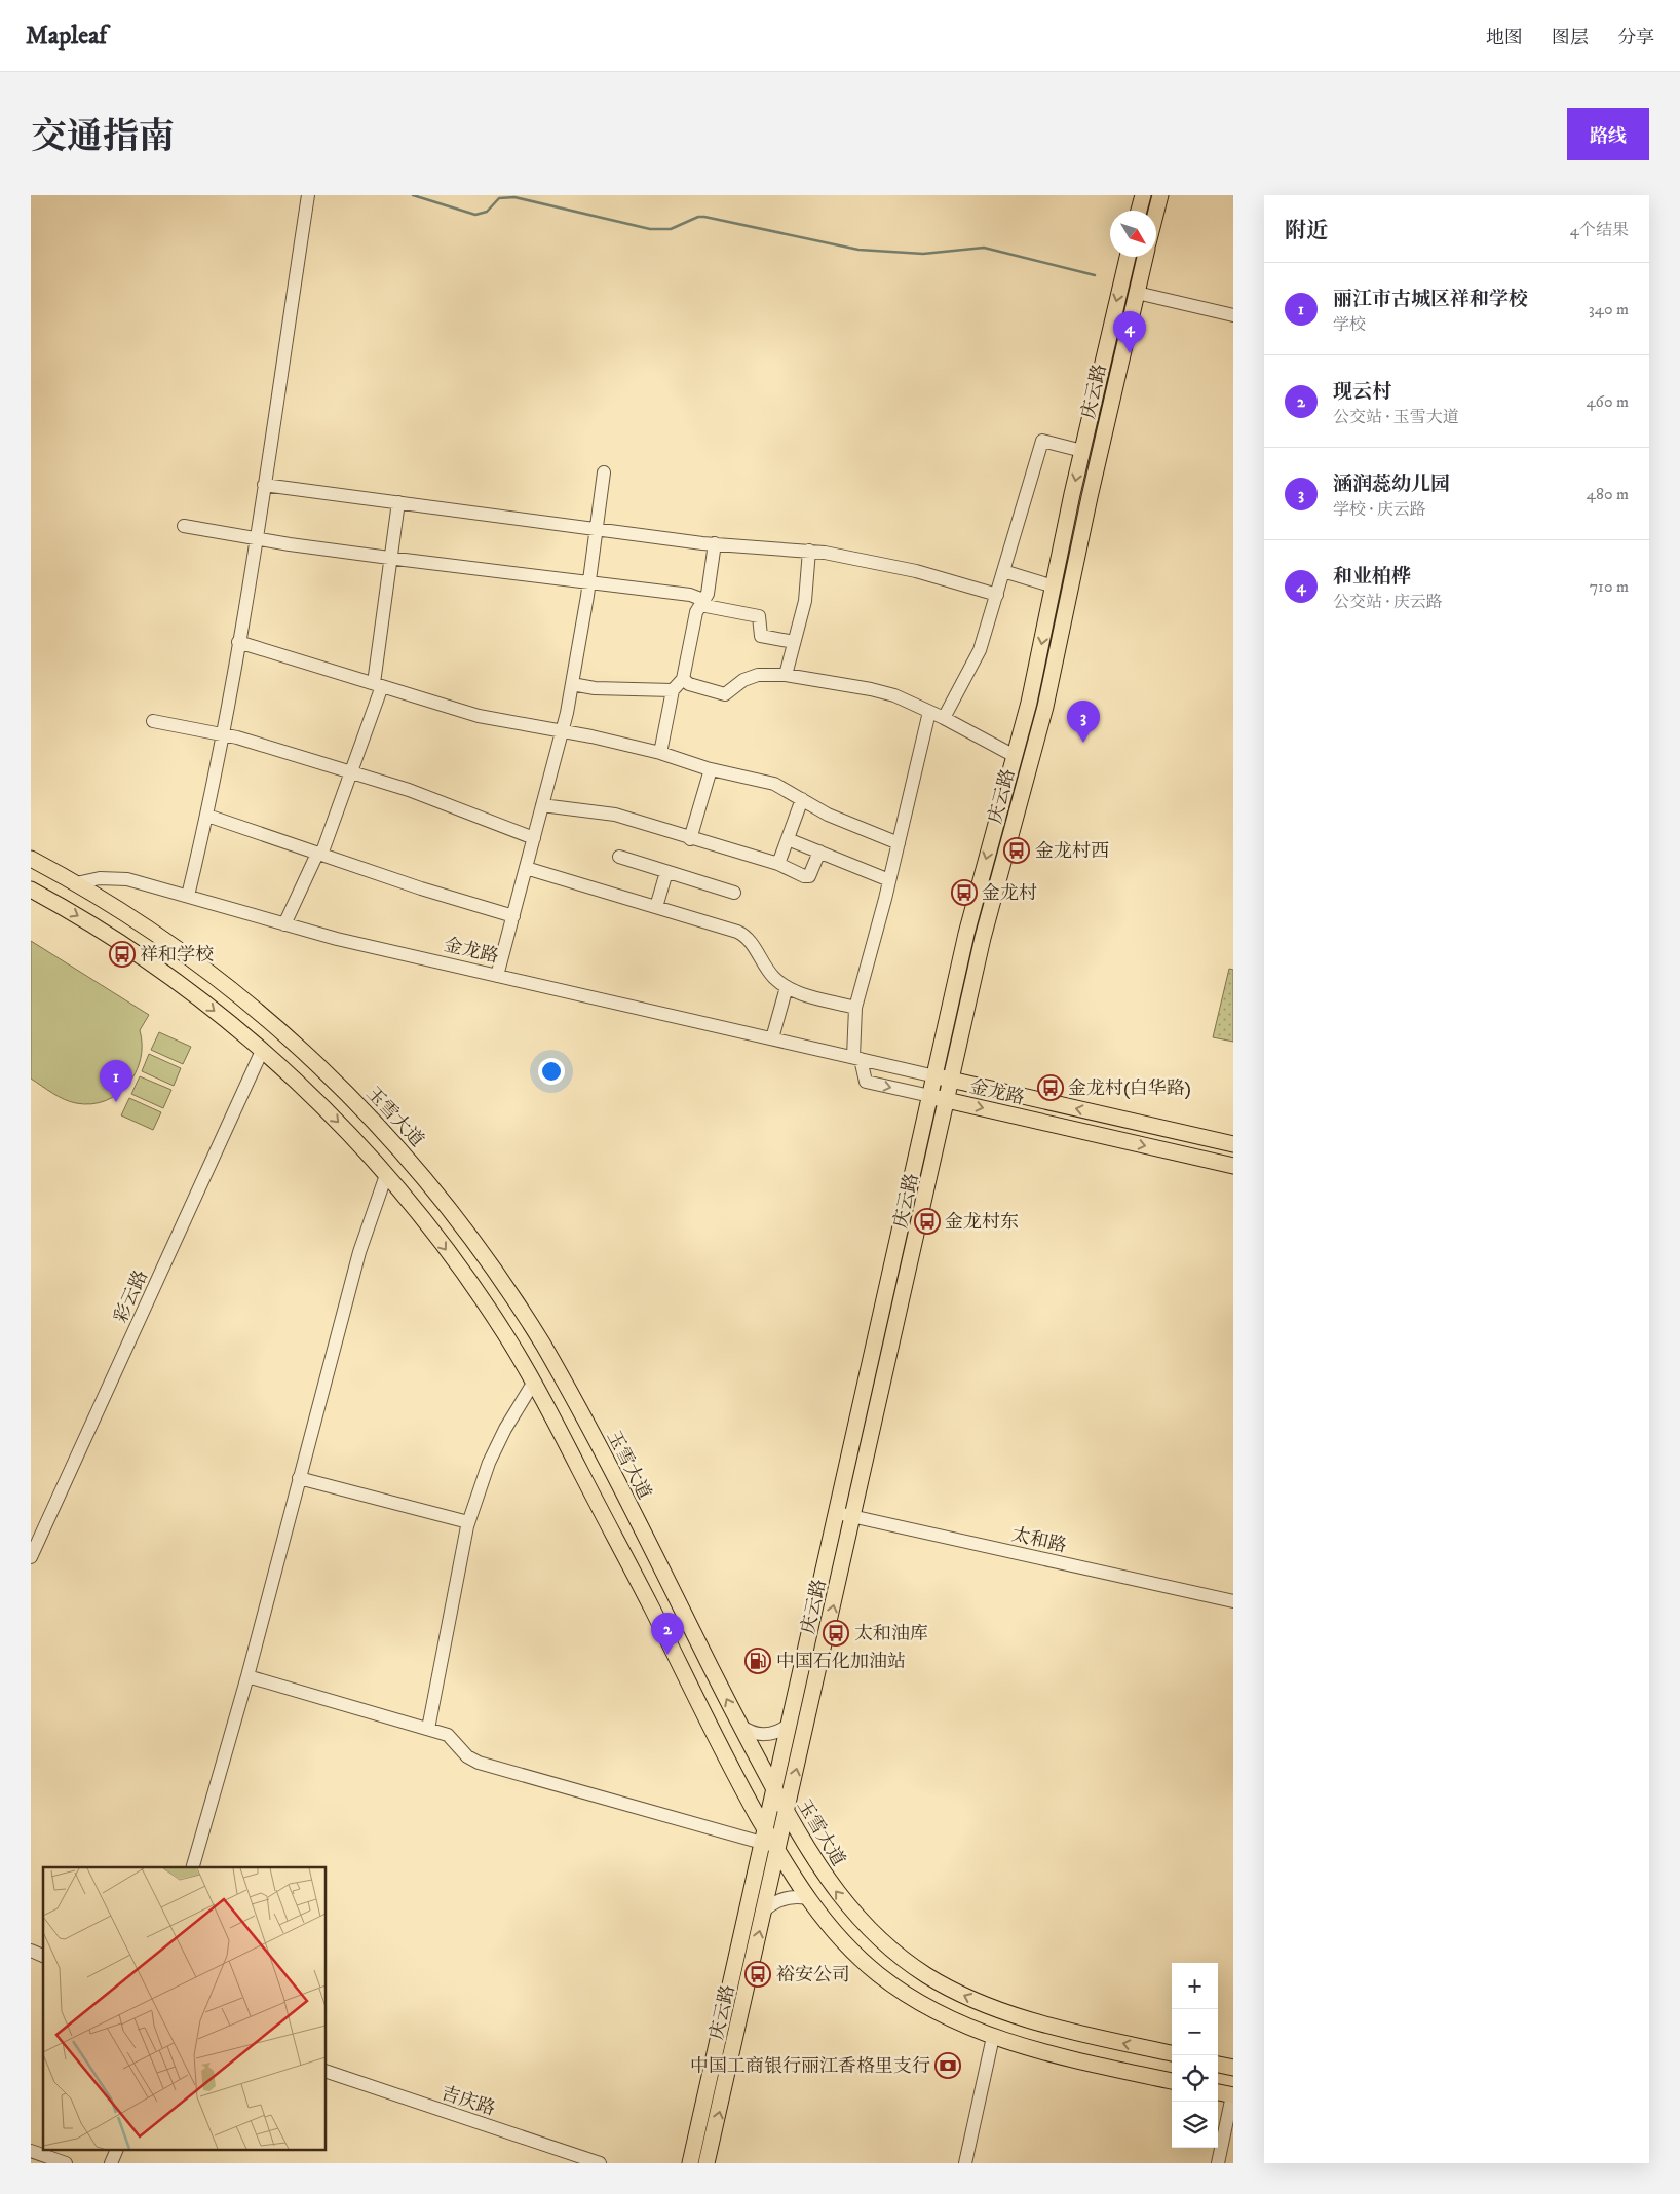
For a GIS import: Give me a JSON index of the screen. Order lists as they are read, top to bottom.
{
  "streets": {
    "main road": ["庆云路", "金龙路", "玉雪大道"],
    "street": ["彩云路", "太和路", "吉庆路"]
  },
  "crossings": [
    ["庆云路", "金龙路"],
    ["庆云路", "玉雪大道"],
    ["庆云路", "太和路"],
    ["金龙路", "玉雪大道"]
  ],
  "places": {
    "bus stop": [
      "金龙村西",
      "金龙村",
      "祥和学校",
      "金龙村(白华路)",
      "金龙村东",
      "太和油库",
      "裕安公司"
    ],
    "fuel station": ["中国石化加油站"],
    "bank": ["中国工商银行丽江香格里支行"]
  },
  "north": "bottom right",
  "page": {
    "header": "Mapleaf",
    "nav": ["地图", "图层", "分享"],
    "title": "交通指南",
    "buttons": "路线",
    "heading": ["附近", "4个结果"],
    "list": [
      {
        "mark": "1",
        "name": "丽江市古城区祥和学校",
        "note": "学校",
        "value": "340 m"
      },
      {
        "mark": "2",
        "name": "现云村",
        "note": "公交站 · 玉雪大道",
        "value": "460 m"
      },
      {
        "mark": "3",
        "name": "涵润蕊幼儿园",
        "note": "学校 · 庆云路",
        "value": "480 m"
      },
      {
        "mark": "4",
        "name": "和业柏桦",
        "note": "公交站 · 庆云路",
        "value": "710 m"
      }
    ],
    "pins": [
      "4",
      "3",
      "1",
      "2"
    ],
    "map_buttons": ["+", "−"]
  }
}
